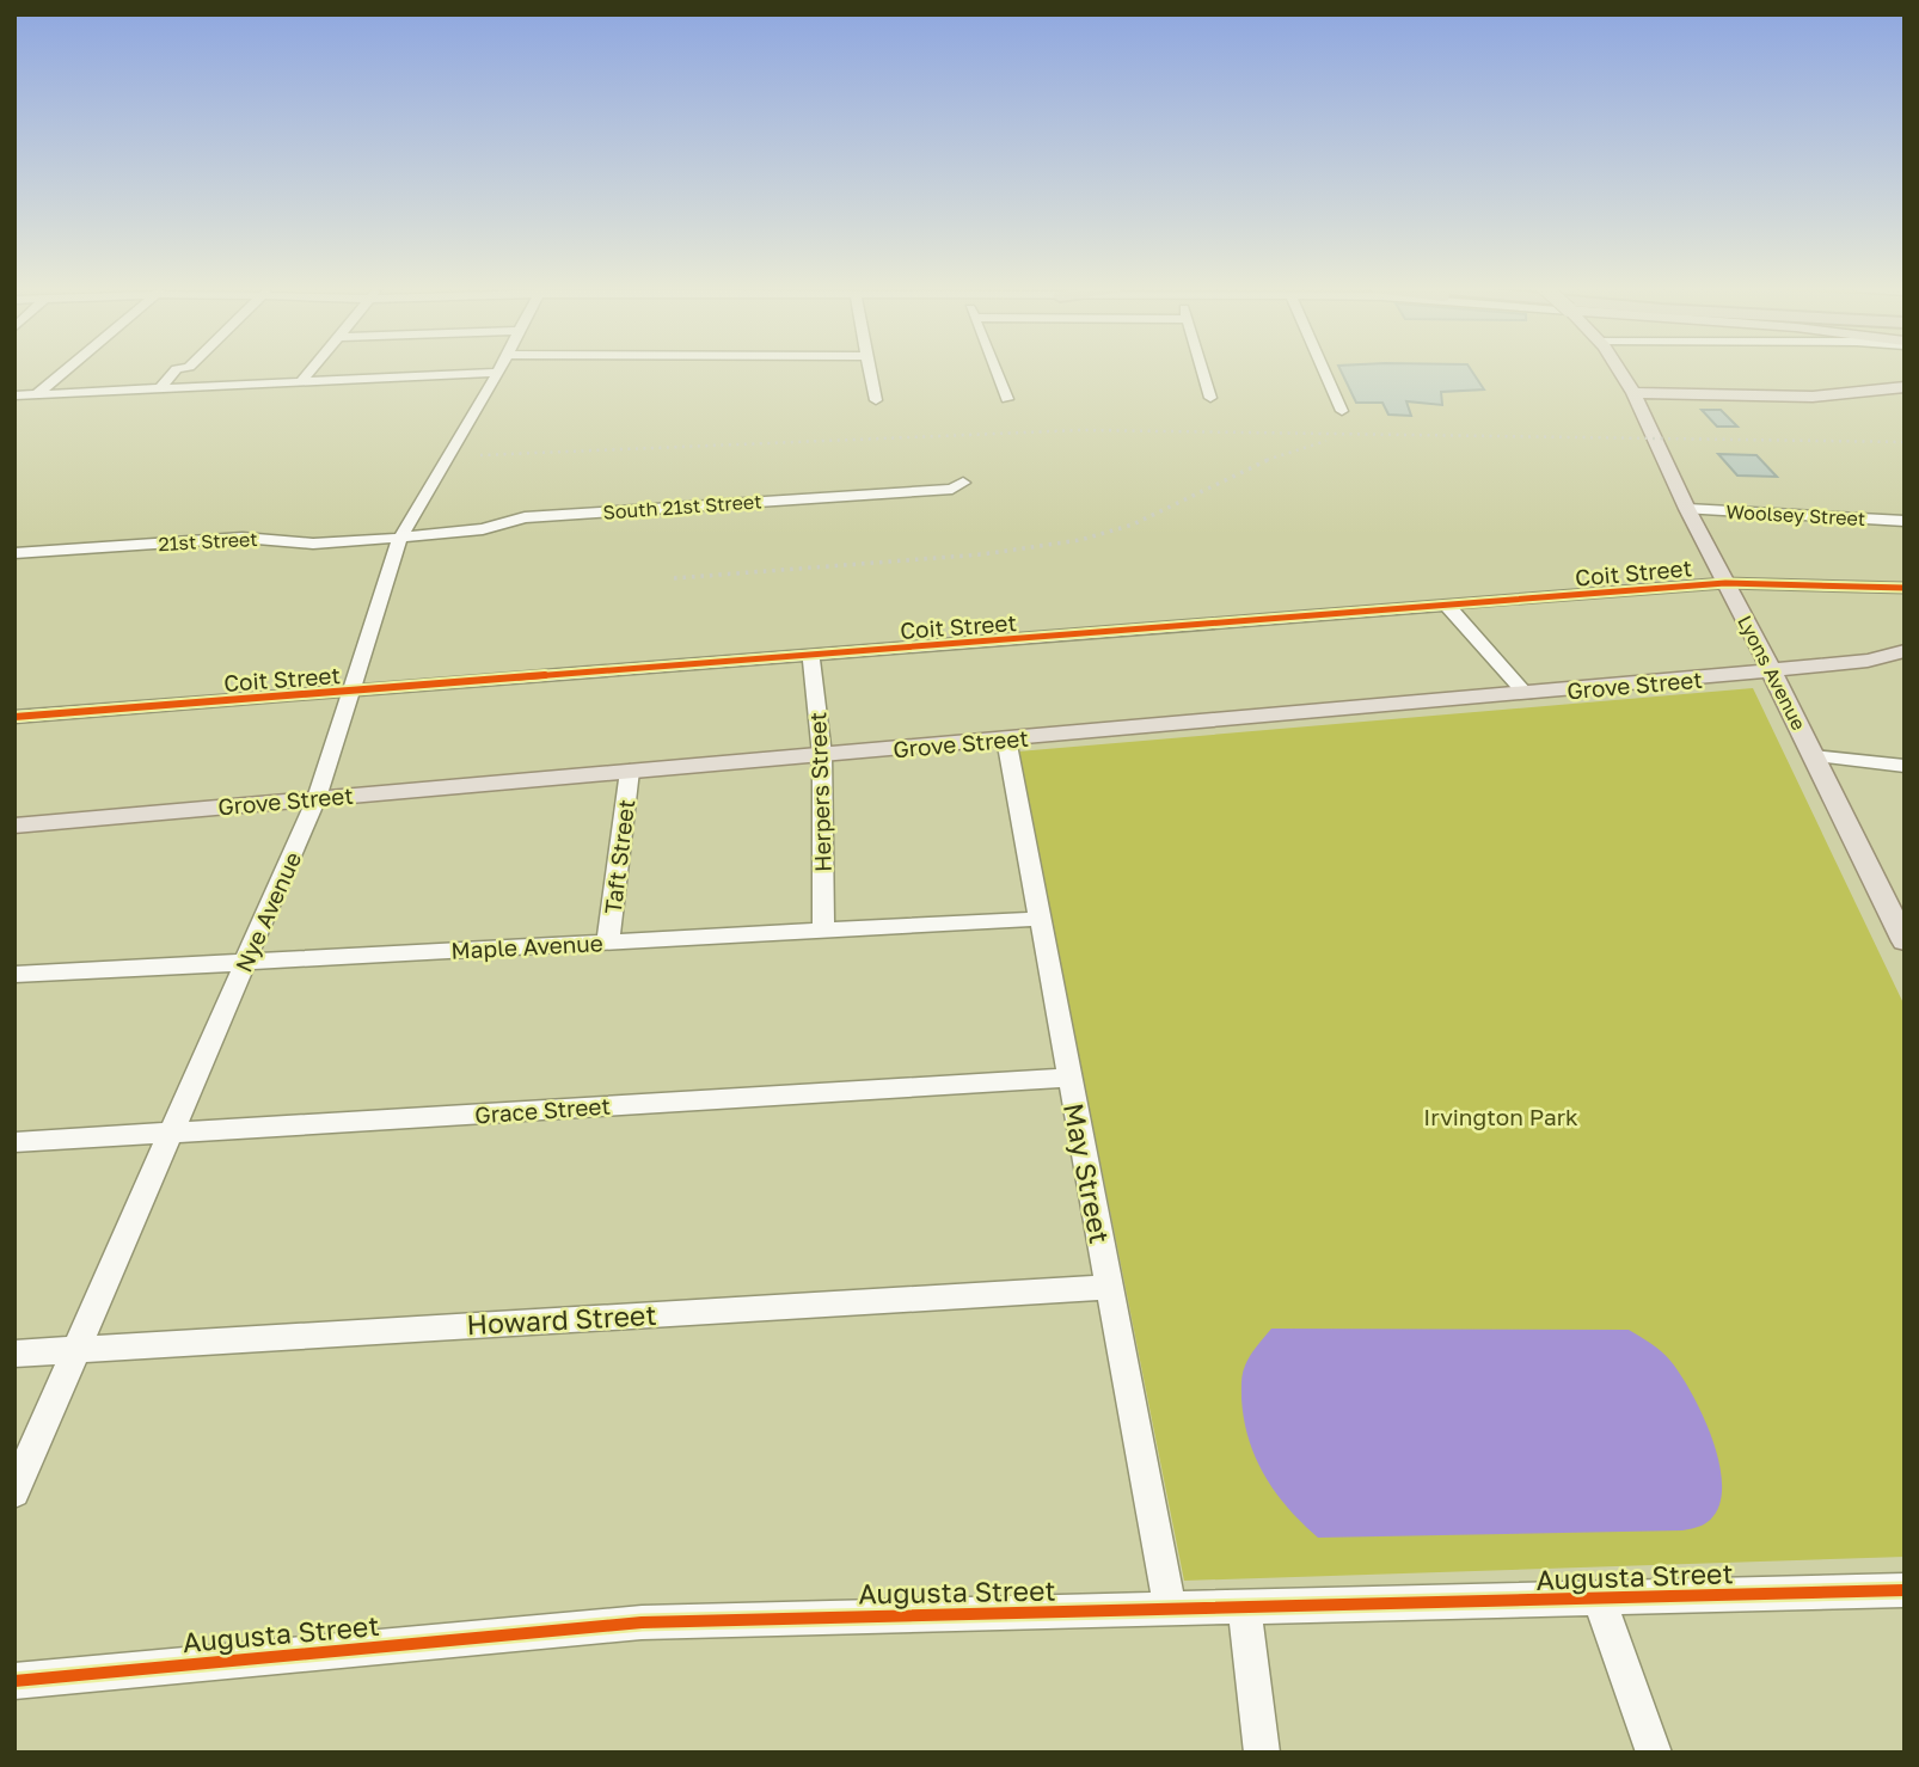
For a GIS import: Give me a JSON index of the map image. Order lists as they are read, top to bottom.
{
  "streets": {
    "main road": ["Lyons Avenue", "Grove Street"],
    "street": [
      "South 21st Street",
      "Woolsey Street",
      "21st Street",
      "Coit Street",
      "Herpers Street",
      "Taft Street",
      "Nye Avenue",
      "Maple Avenue",
      "Grace Street",
      "May Street",
      "Howard Street",
      "Augusta Street"
    ]
  },
  "crossings": [
    ["South 21st Street", "21st Street"],
    ["South 21st Street", "Nye Avenue"],
    ["Woolsey Street", "Lyons Avenue"],
    ["21st Street", "Nye Avenue"],
    ["Coit Street", "Lyons Avenue"],
    ["Coit Street", "Herpers Street"],
    ["Coit Street", "Nye Avenue"],
    ["Lyons Avenue", "Grove Street"],
    ["Grove Street", "Herpers Street"],
    ["Grove Street", "Taft Street"],
    ["Grove Street", "Nye Avenue"],
    ["Grove Street", "May Street"],
    ["Herpers Street", "Maple Avenue"],
    ["Taft Street", "Maple Avenue"],
    ["Nye Avenue", "Maple Avenue"],
    ["Nye Avenue", "Grace Street"],
    ["Nye Avenue", "Howard Street"],
    ["Maple Avenue", "May Street"],
    ["Grace Street", "May Street"],
    ["May Street", "Howard Street"],
    ["May Street", "Augusta Street"]
  ],
  "parks": ["Irvington Park"]
}
